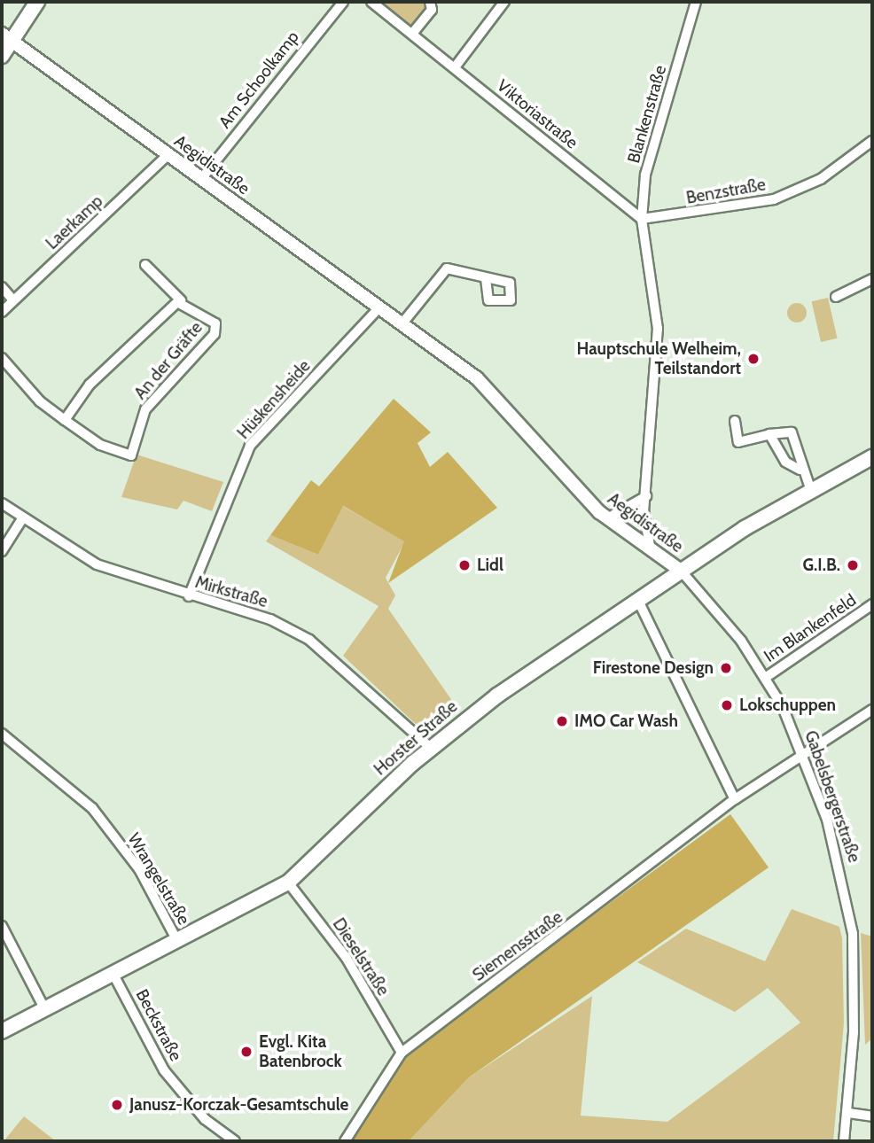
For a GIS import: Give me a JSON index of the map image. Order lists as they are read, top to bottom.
{
  "streets": {
    "main road": ["Horster Straße"],
    "street": [
      "Am Schoolkamp",
      "Viktoriastraße",
      "Blankenstraße",
      "Aegidistraße",
      "Benzstraße",
      "Laerkamp",
      "An der Gräfte",
      "Hüskensheide",
      "Mirkstraße",
      "Im Blankenfeld",
      "Gabelsbergerstraße",
      "Wrangelstraße",
      "Siemensstraße",
      "Dieselstraße",
      "Beckstraße"
    ]
  },
  "crossings": [
    ["Am Schoolkamp", "Aegidistraße"],
    ["Viktoriastraße", "Blankenstraße"],
    ["Viktoriastraße", "Benzstraße"],
    ["Blankenstraße", "Aegidistraße"],
    ["Blankenstraße", "Benzstraße"],
    ["Aegidistraße", "Laerkamp"],
    ["Aegidistraße", "Hüskensheide"],
    ["Aegidistraße", "Horster Straße"],
    ["Aegidistraße", "Gabelsbergerstraße"],
    ["Hüskensheide", "Mirkstraße"],
    ["Mirkstraße", "Horster Straße"],
    ["Im Blankenfeld", "Gabelsbergerstraße"],
    ["Horster Straße", "Gabelsbergerstraße"],
    ["Horster Straße", "Wrangelstraße"],
    ["Horster Straße", "Dieselstraße"],
    ["Horster Straße", "Beckstraße"],
    ["Gabelsbergerstraße", "Siemensstraße"],
    ["Siemensstraße", "Dieselstraße"]
  ],
  "places": [
    "Hauptschule Welheim, Teilstandort",
    "Lidl",
    "G.I.B.",
    "Firestone Design",
    "Lokschuppen",
    "IMO Car Wash",
    "Evgl. Kita Batenbrock",
    "Janusz-Korczak-Gesamtschule"
  ]
}
